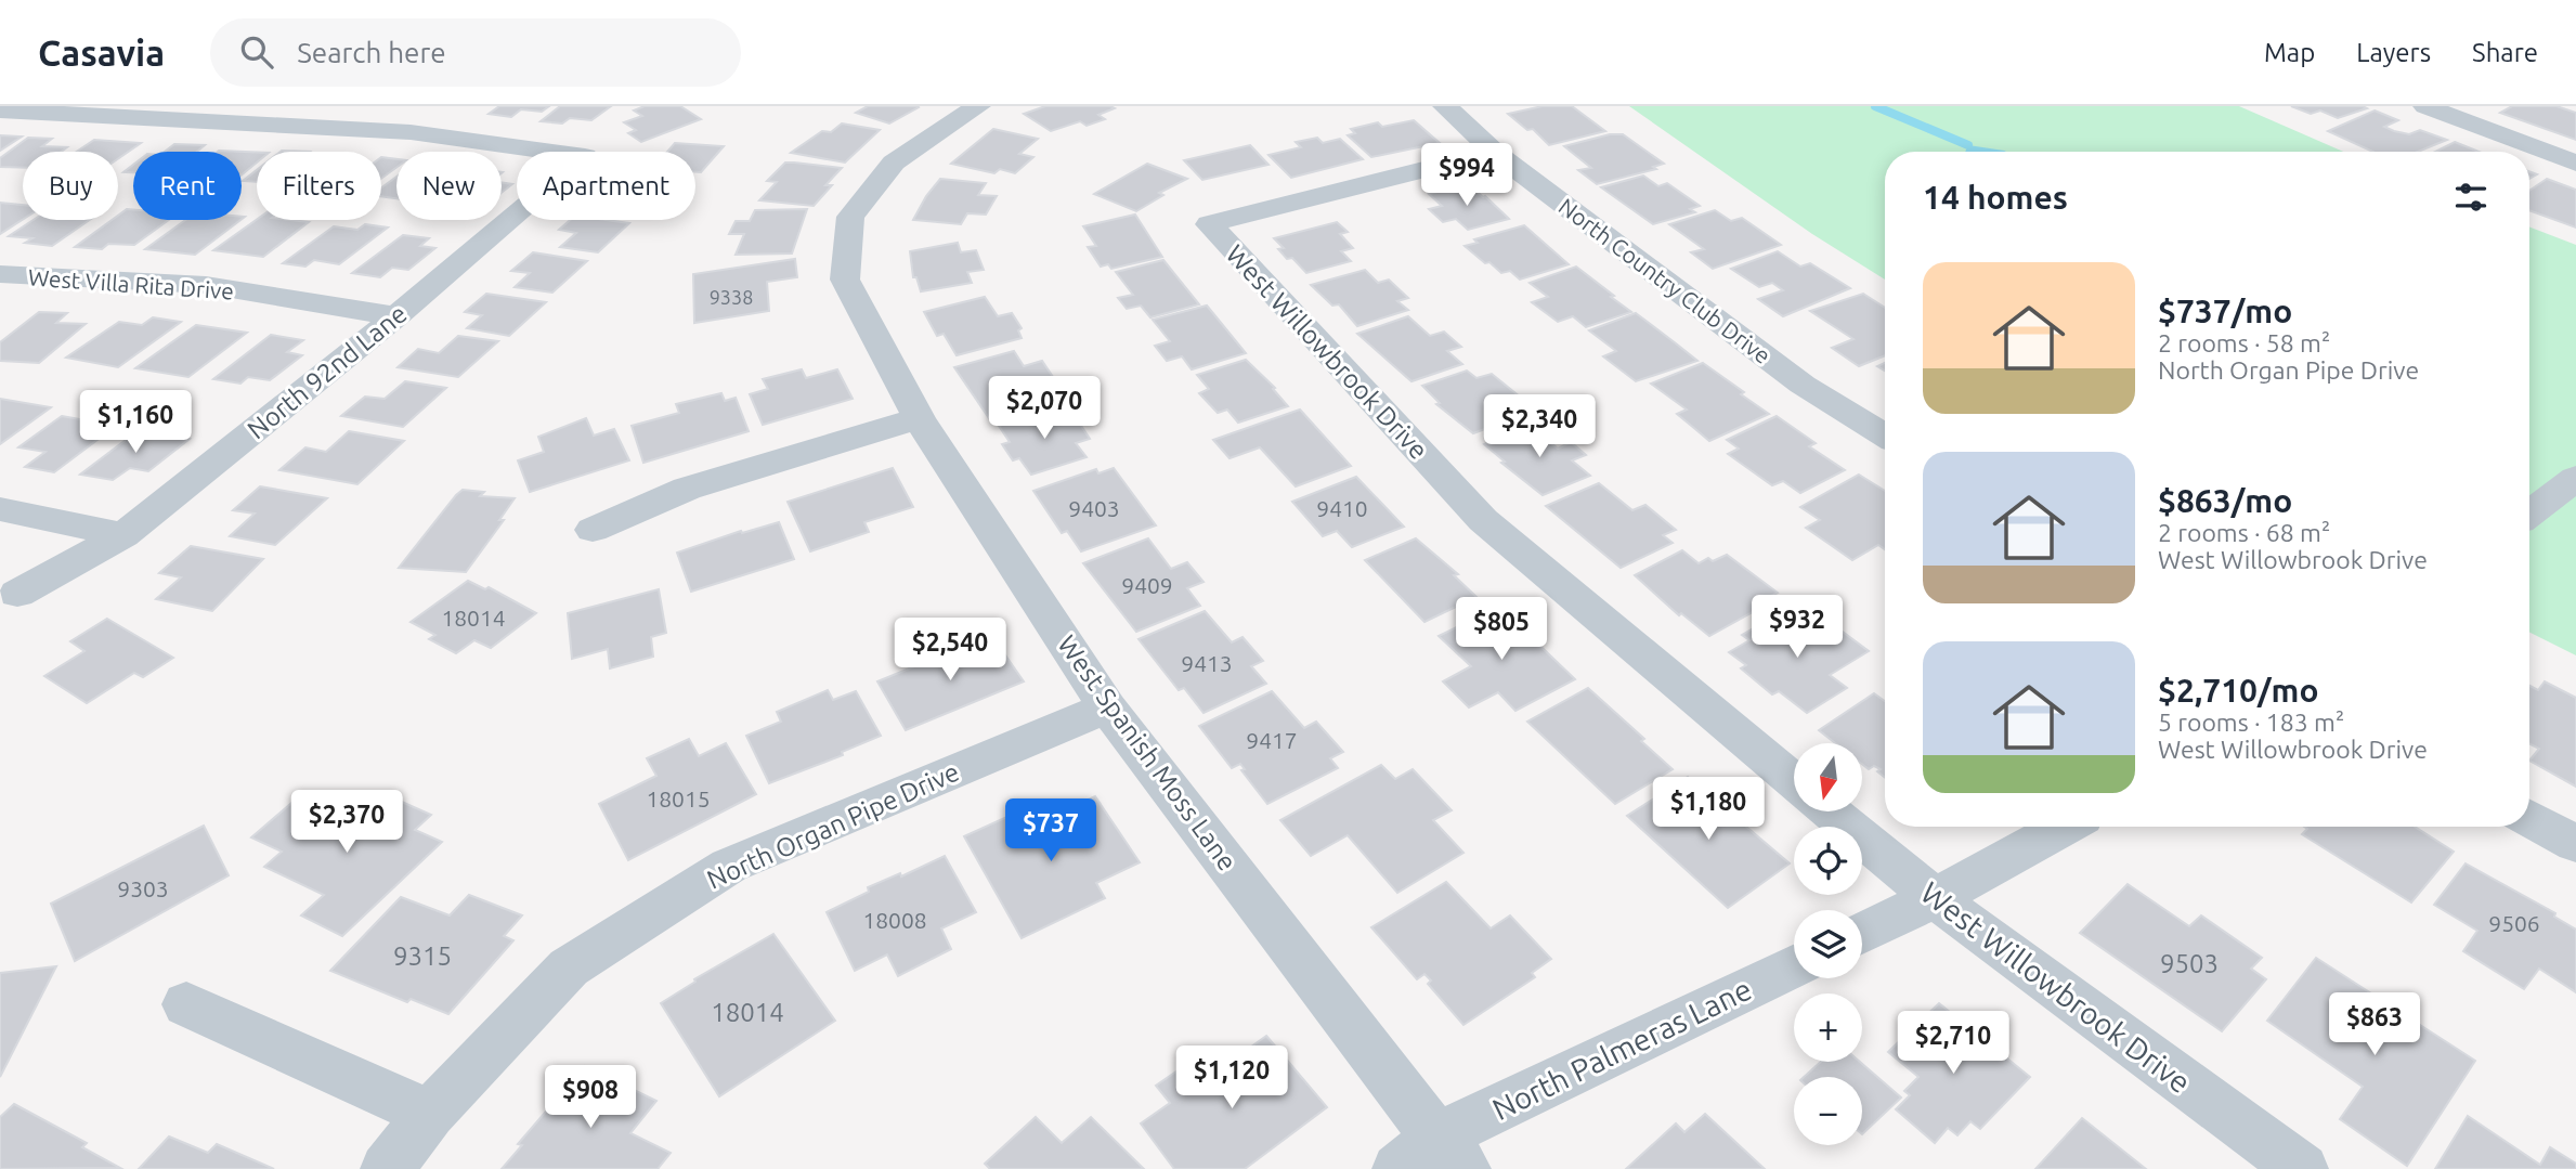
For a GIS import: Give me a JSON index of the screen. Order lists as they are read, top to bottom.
{
  "streets": {
    "street": [
      "North Country Club Drive",
      "West Villa Rita Drive",
      "West Willowbrook Drive",
      "North 92nd Lane",
      "West Spanish Moss Lane",
      "North Organ Pipe Drive",
      "North Palmeras Lane"
    ]
  },
  "crossings": [
    ["North Country Club Drive", "West Willowbrook Drive"],
    ["West Villa Rita Drive", "North 92nd Lane"],
    ["West Spanish Moss Lane", "North Organ Pipe Drive"],
    ["West Spanish Moss Lane", "North Palmeras Lane"]
  ],
  "house_numbers": [
    "9338",
    "9403",
    "9410",
    "9409",
    "18014",
    "9413",
    "9417",
    "18015",
    "9303",
    "18008",
    "9506",
    "9315",
    "9503",
    "18014"
  ],
  "north": "bottom",
  "page": {
    "header": "Casavia",
    "search": "Search here",
    "nav": ["Map", "Layers", "Share"],
    "price": [
      "$994",
      "$2,070",
      "$1,160",
      "$2,340",
      "$932",
      "$805",
      "$2,540",
      "$1,180",
      "$2,370",
      "$737",
      "$863",
      "$2,710",
      "$1,120",
      "$908"
    ],
    "chip": [
      "Buy",
      "Rent",
      "Filters",
      "New",
      "Apartment"
    ],
    "heading": "14 homes",
    "list": [
      {
        "name": "$737/mo",
        "note": "2 rooms · 58 m² · North Organ Pipe Drive"
      },
      {
        "name": "$863/mo",
        "note": "2 rooms · 68 m² · West Willowbrook Drive"
      },
      {
        "name": "$2,710/mo",
        "note": "5 rooms · 183 m² · West Willowbrook Drive"
      }
    ],
    "map_buttons": ["+", "−"]
  }
}
